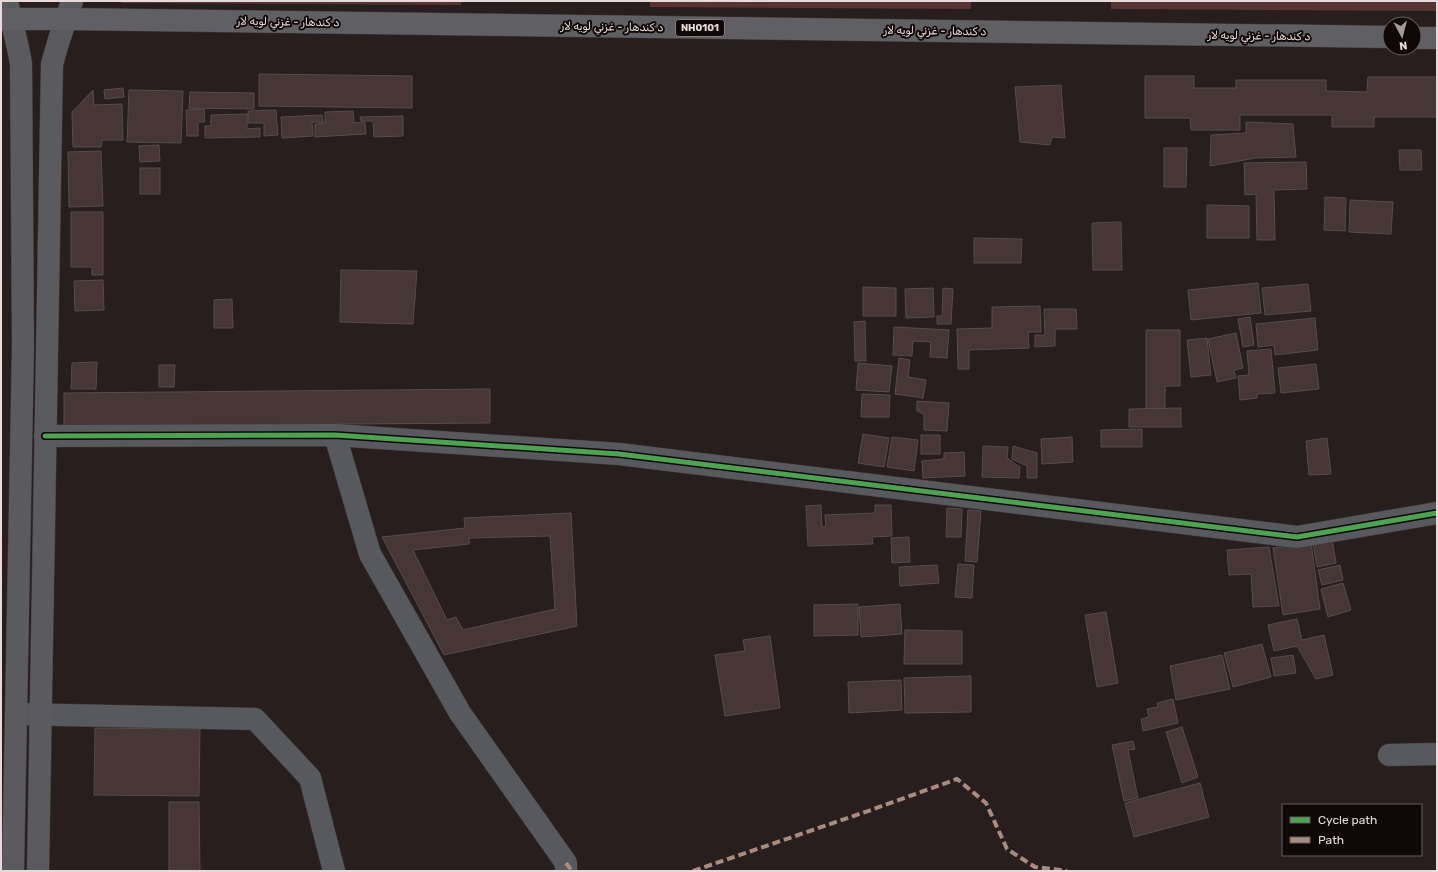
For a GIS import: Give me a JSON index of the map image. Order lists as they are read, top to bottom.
{
  "streets": {
    "highway": ["د کندهار - غزني لويه لار", "NH0101"]
  },
  "legend": ["Cycle path", "Path"],
  "north": "bottom"
}
